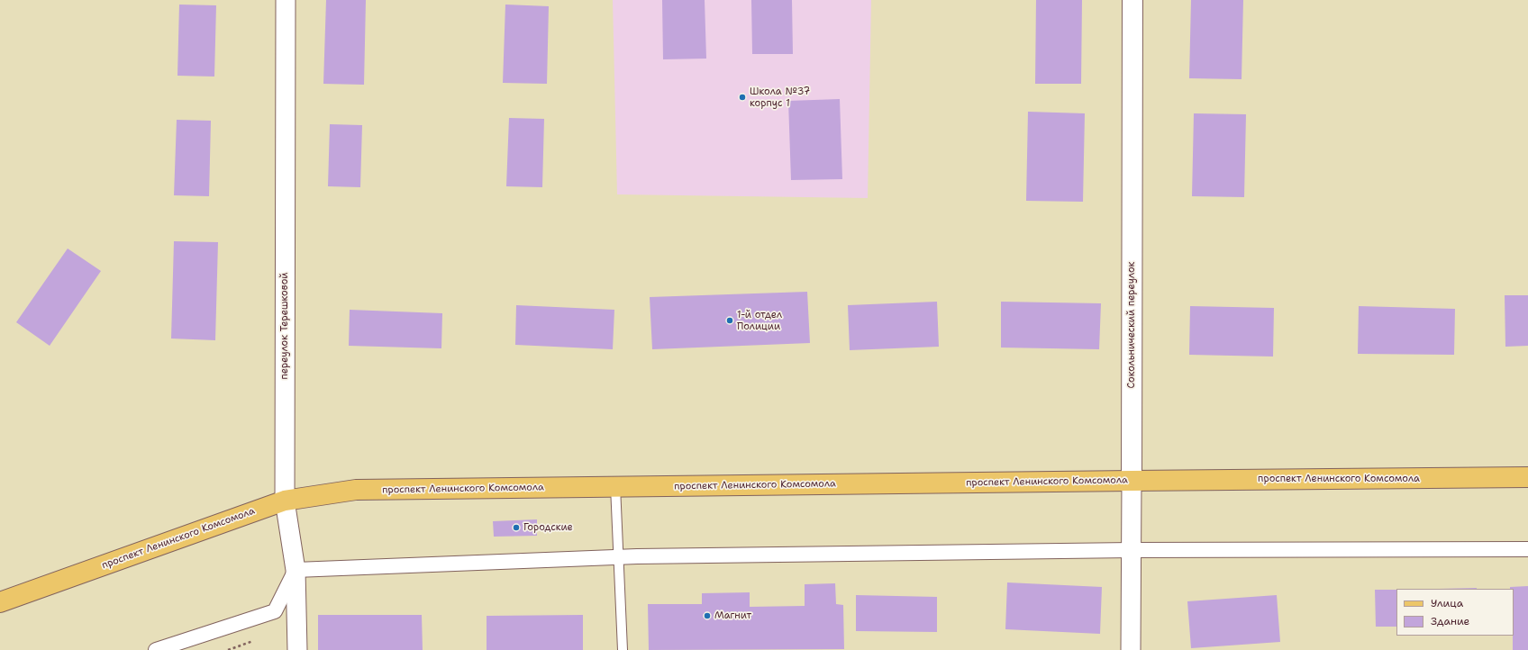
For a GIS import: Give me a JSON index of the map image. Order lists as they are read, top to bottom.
{
  "streets": {
    "main road": ["проспект Ленинского Комсомола"],
    "street": ["Сокольнический переулок", "переулок Терешковой"]
  },
  "crossings": [
    ["Сокольнический переулок", "проспект Ленинского Комсомола"],
    ["переулок Терешковой", "проспект Ленинского Комсомола"]
  ],
  "places": [
    "Школа №37 корпус 1",
    "1-й отдел Полиции",
    "Городские",
    "Магнит"
  ],
  "legend": ["Улица", "Здание"]
}
